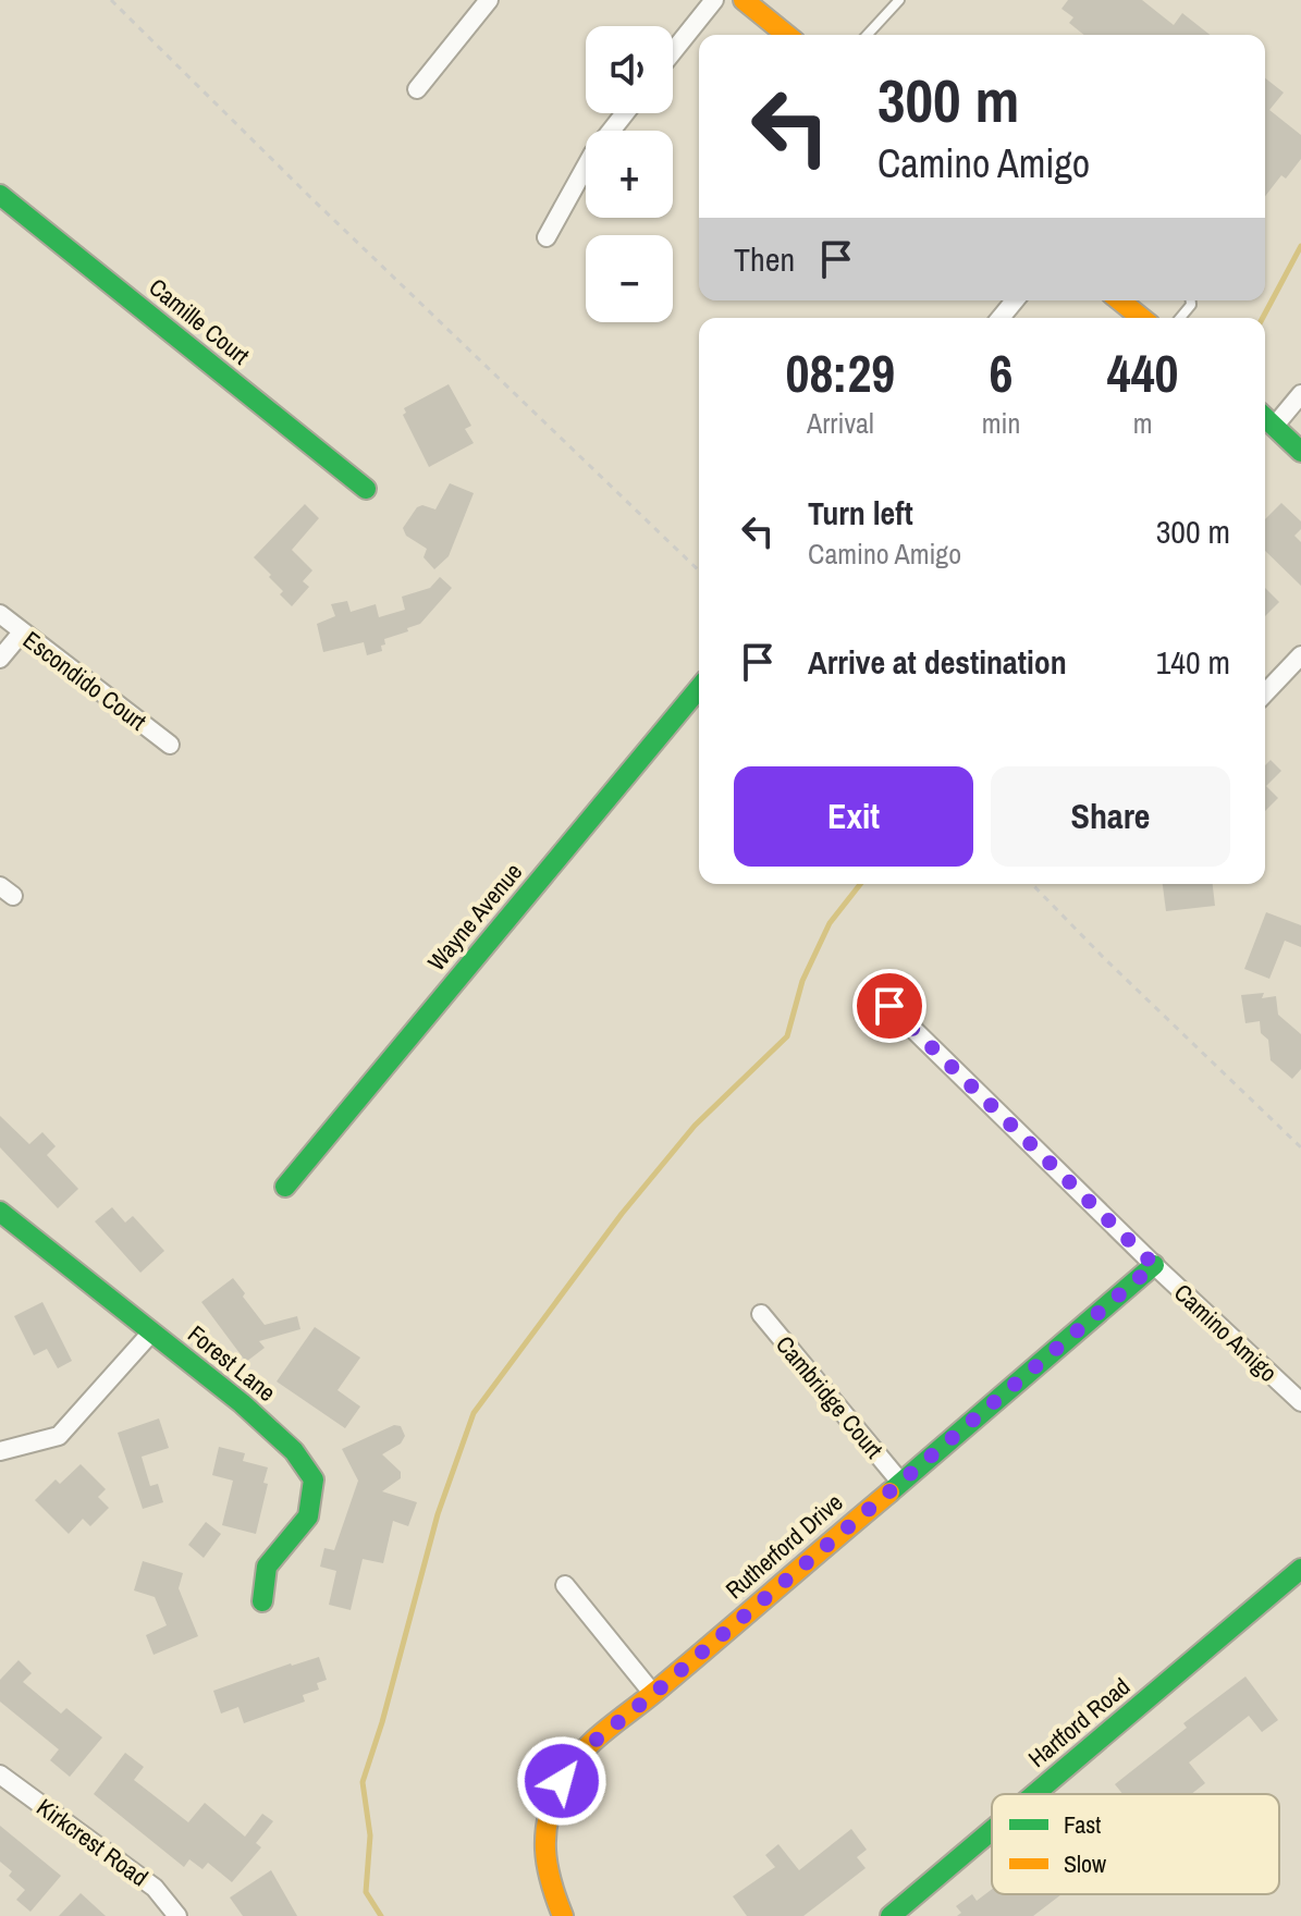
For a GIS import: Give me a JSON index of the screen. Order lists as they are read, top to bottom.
{
  "streets": {
    "street": [
      "Camille Court",
      "Escondido Court",
      "Wayne Avenue",
      "Camino Amigo",
      "Forest Lane",
      "Cambridge Court",
      "Rutherford Drive",
      "Hartford Road",
      "Kirkcrest Road"
    ]
  },
  "crossings": [
    ["Camino Amigo", "Rutherford Drive"],
    ["Cambridge Court", "Rutherford Drive"]
  ],
  "legend": ["Fast", "Slow"],
  "page": {
    "map_buttons": ["+", "−"],
    "turn": ["300 m", "Camino Amigo"],
    "then": "Then",
    "eta": [
      "08:29",
      "Arrival",
      "6",
      "min",
      "440",
      "m"
    ],
    "list": [
      {
        "name": "Turn left",
        "note": "Camino Amigo",
        "value": "300 m"
      },
      {
        "name": "Arrive at destination",
        "value": "140 m"
      }
    ],
    "buttons": ["Exit", "Share"]
  }
}
